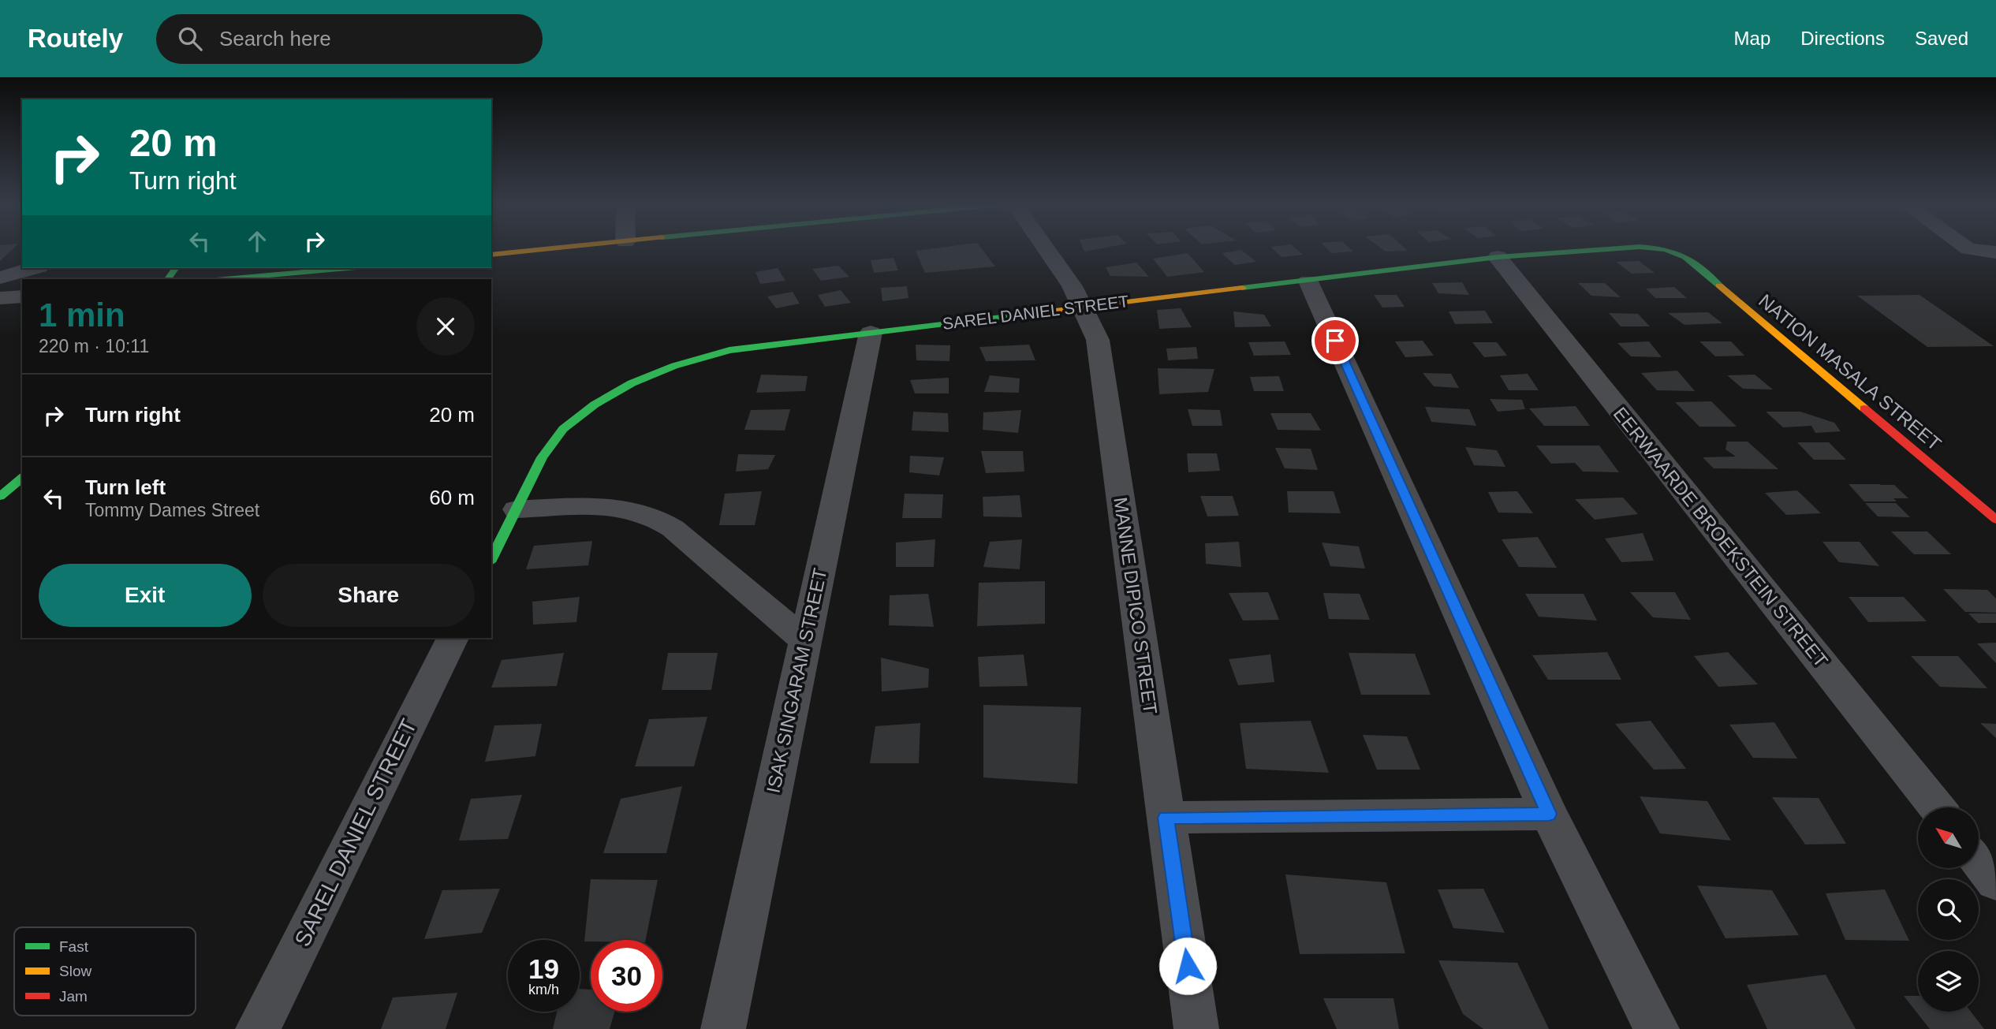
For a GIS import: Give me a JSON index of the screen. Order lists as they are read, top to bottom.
{
  "streets": {
    "street": [
      "SAREL DANIEL STREET",
      "NATION MASALA STREET",
      "EERWAARDE BROEKSTEIN STREET",
      "MANNE DIPICO STREET",
      "ISAK SINGARAM STREET"
    ]
  },
  "crossings": [
    ["SAREL DANIEL STREET", "EERWAARDE BROEKSTEIN STREET"],
    ["SAREL DANIEL STREET", "MANNE DIPICO STREET"],
    ["SAREL DANIEL STREET", "ISAK SINGARAM STREET"]
  ],
  "legend": ["Fast", "Slow", "Jam"],
  "north": "top left",
  "page": {
    "header": "Routely",
    "search": "Search here",
    "nav": ["Map", "Directions", "Saved"],
    "turn": ["20 m", "Turn right"],
    "heading": ["1 min", "220 m · 10:11"],
    "list": [
      {
        "name": "Turn right",
        "value": "20 m"
      },
      {
        "name": "Turn left",
        "note": "Tommy Dames Street",
        "value": "60 m"
      }
    ],
    "buttons": ["Exit", "Share"],
    "speed": "19 km/h",
    "limit": "30"
  }
}
